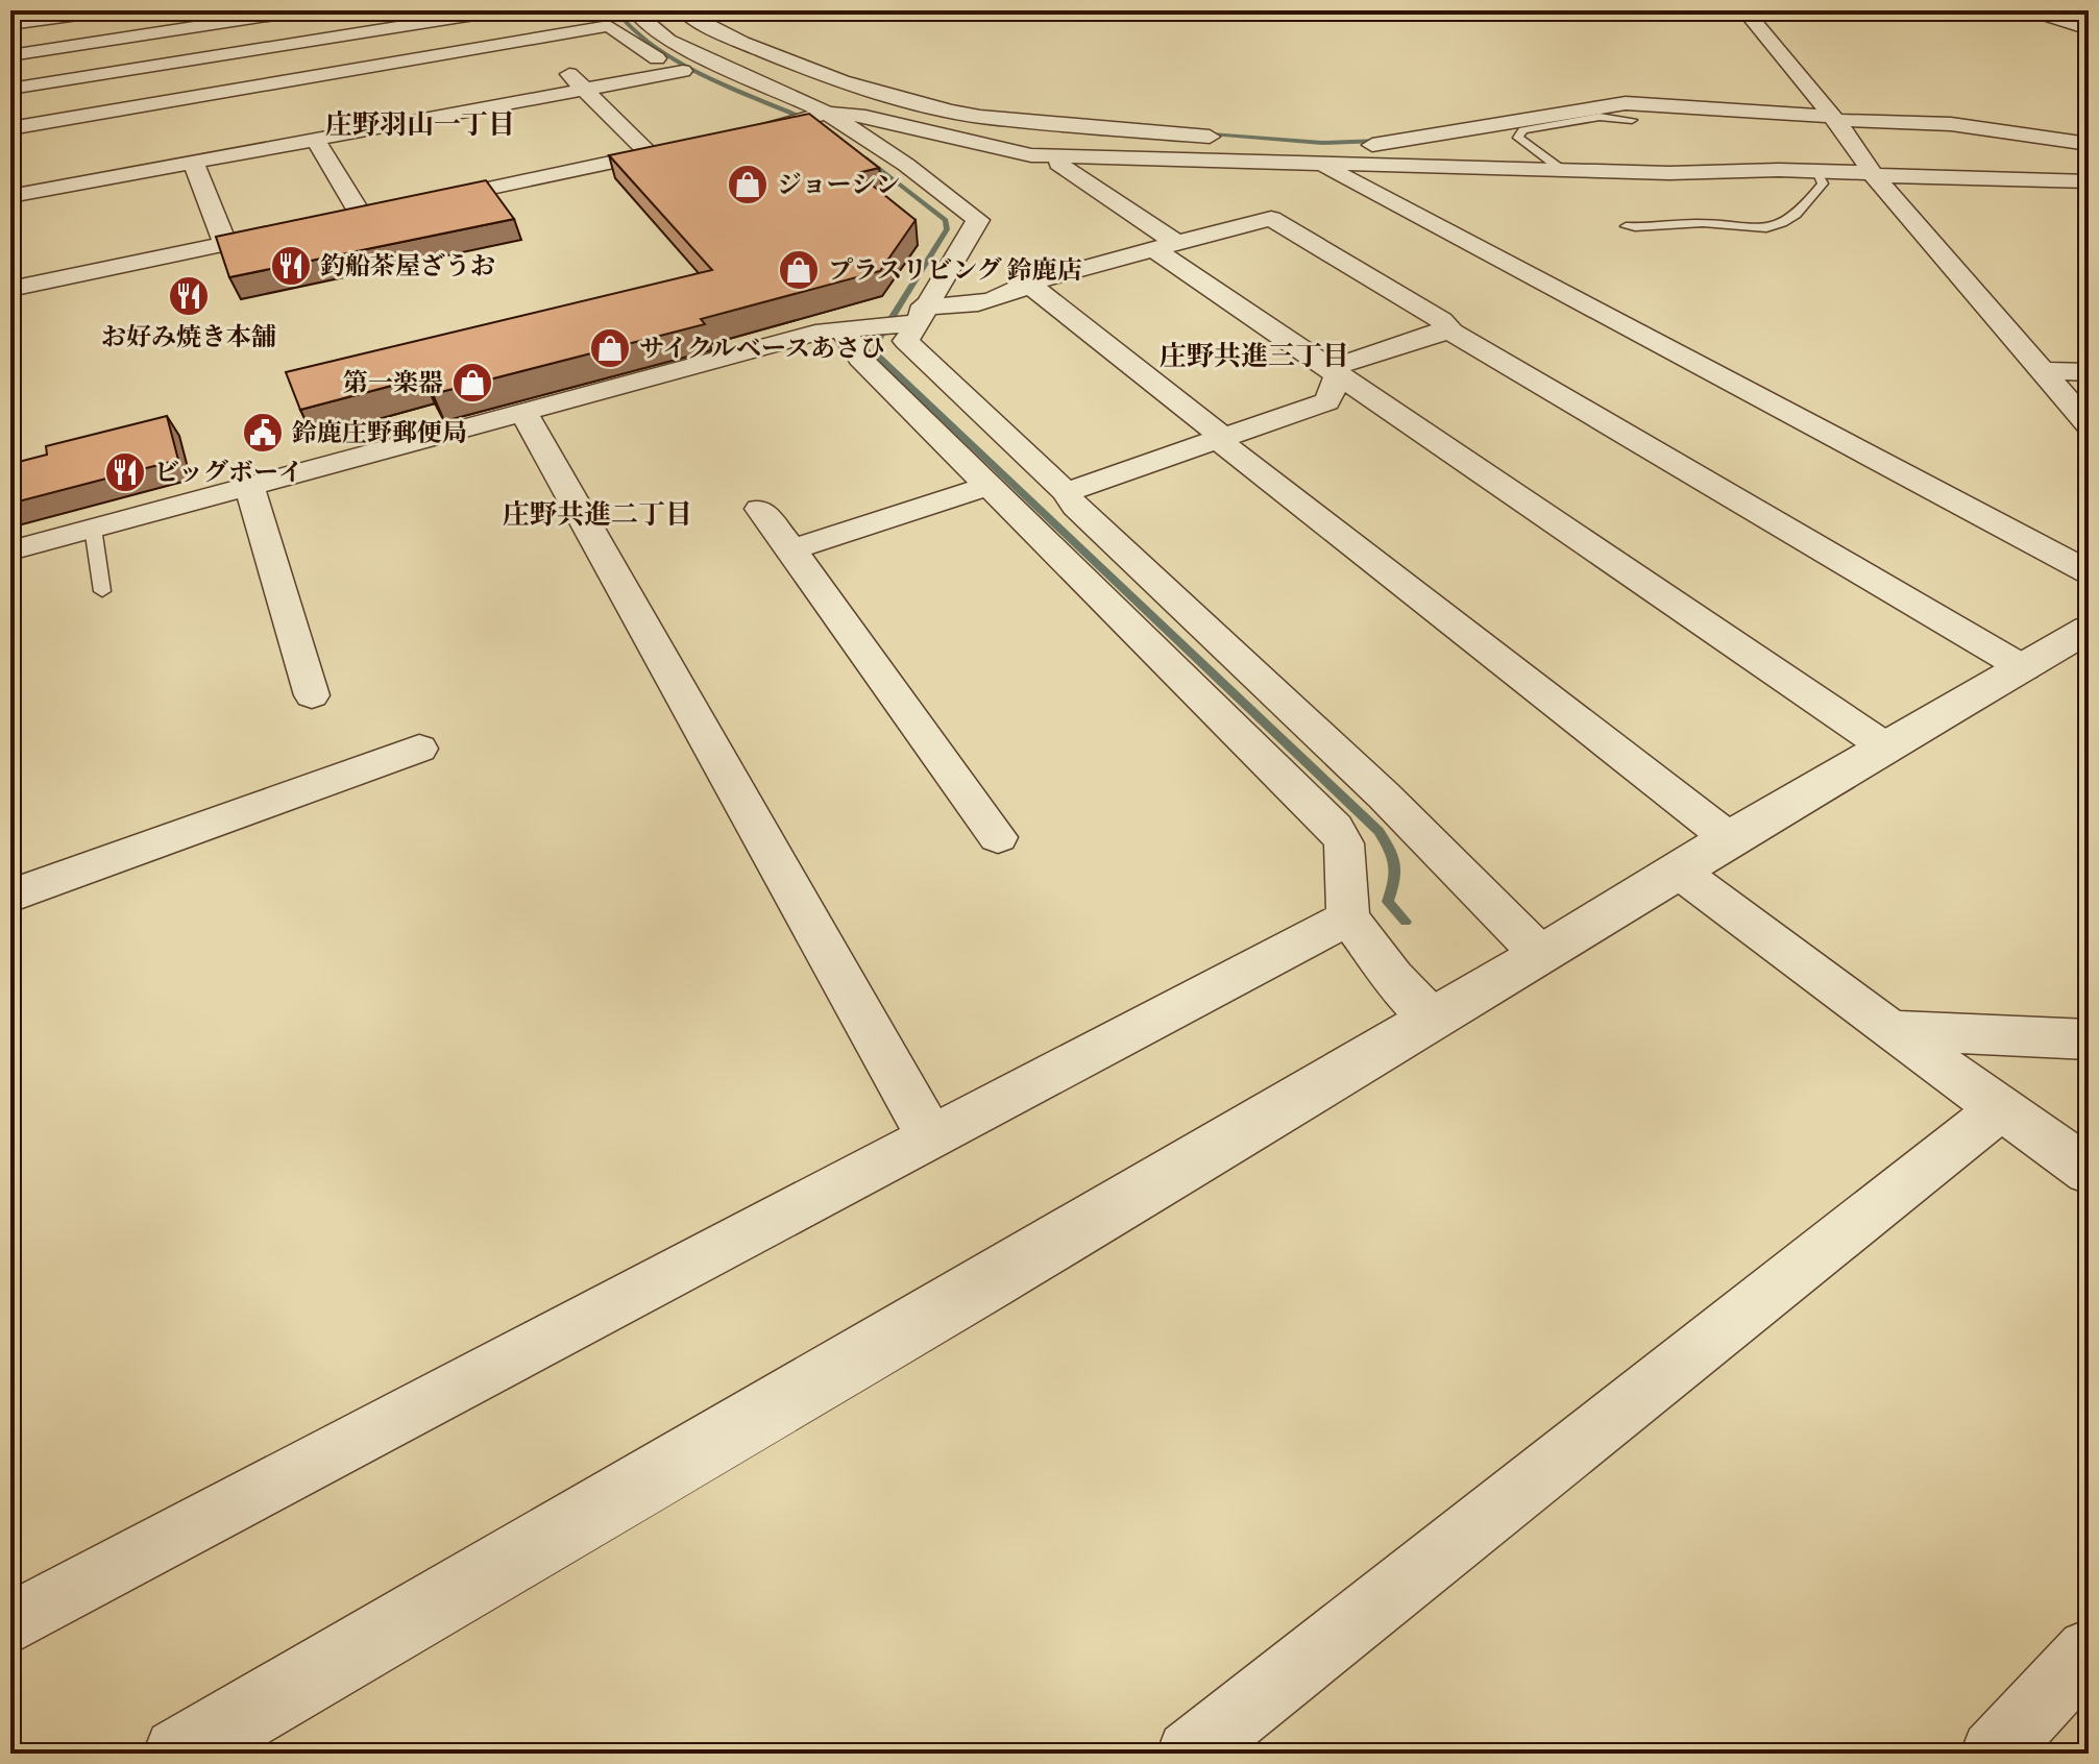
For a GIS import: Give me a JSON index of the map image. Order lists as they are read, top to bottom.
{
  "districts": ["庄野羽山一丁目", "庄野共進三丁目", "庄野共進二丁目"],
  "places": {
    "shop": [
      "ジョーシン",
      "プラスリビング 鈴鹿店",
      "サイクルベースあさひ",
      "第一楽器"
    ],
    "restaurant": ["釣船茶屋ざうお", "お好み焼き本舗", "ビッグボーイ"],
    "public building": ["鈴鹿庄野郵便局"]
  }
}
